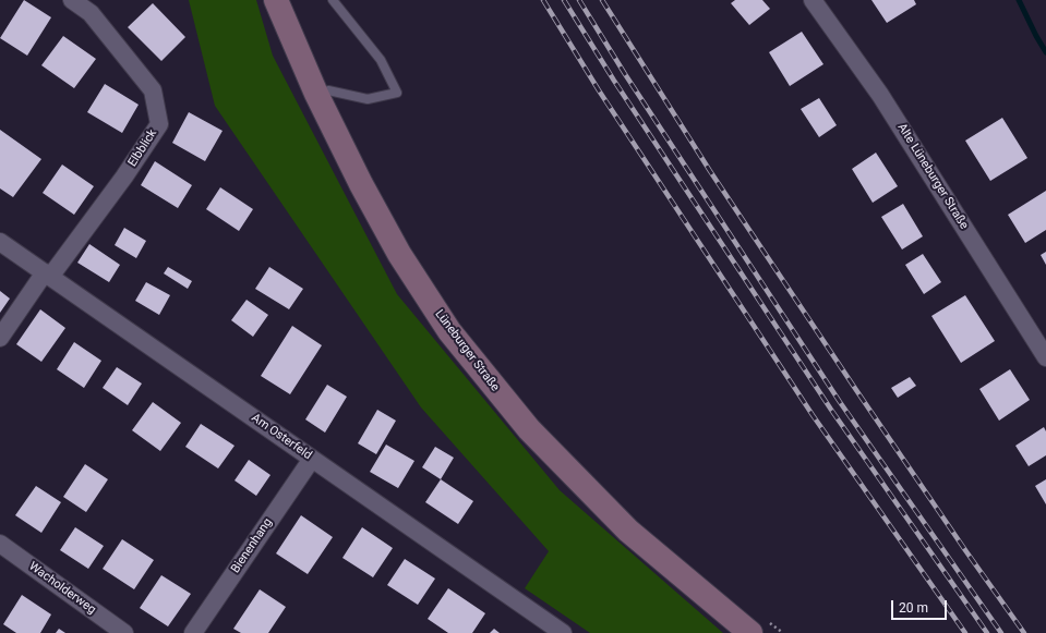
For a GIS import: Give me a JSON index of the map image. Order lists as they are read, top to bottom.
{
  "streets": {
    "main road": ["Lüneburger Straße"],
    "street": [
      "Elbblick",
      "Alte Lüneburger Straße",
      "Am Osterfeld",
      "Bienenhang",
      "Wacholderweg"
    ]
  },
  "crossings": [
    ["Elbblick", "Am Osterfeld"],
    ["Am Osterfeld", "Bienenhang"]
  ],
  "scale_bar": "20 m"
}
